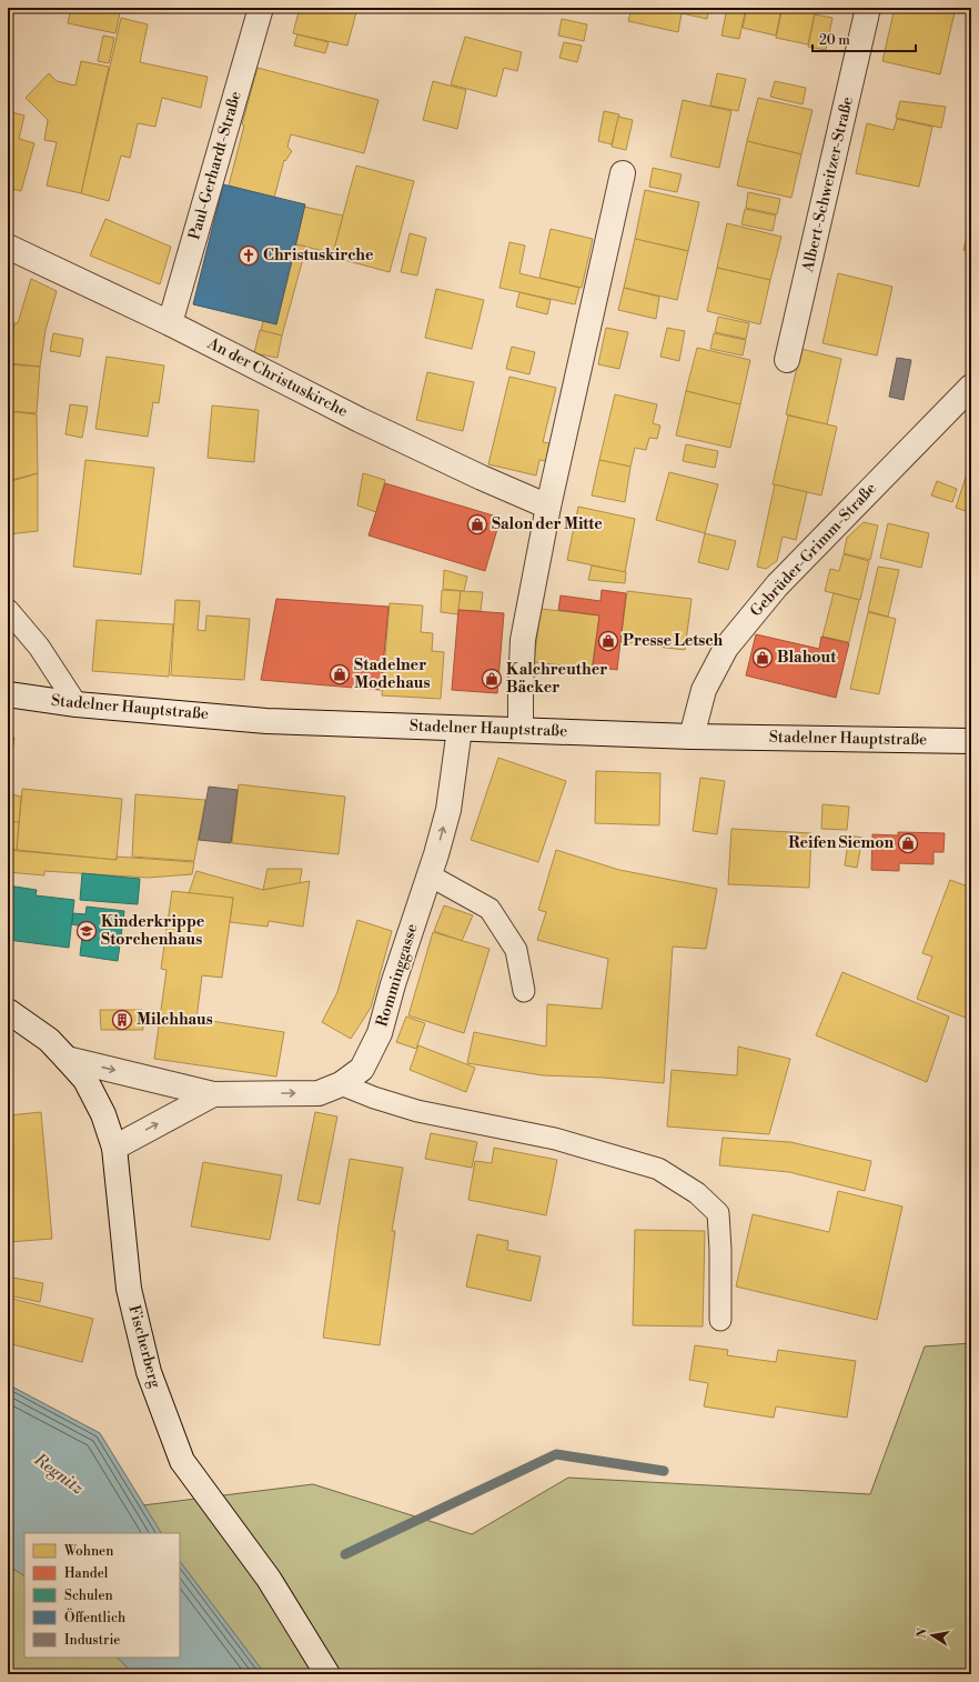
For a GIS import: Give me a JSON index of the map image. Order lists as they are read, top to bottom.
{
  "streets": {
    "street": [
      "Paul-Gerhardt-Straße",
      "Albert-Schweitzer-Straße",
      "An der Christuskirche",
      "Gebrüder-Grimm-Straße",
      "Stadelner Hauptstraße",
      "Romminggasse",
      "Fischerberg"
    ]
  },
  "crossings": [
    ["Paul-Gerhardt-Straße", "An der Christuskirche"],
    ["Gebrüder-Grimm-Straße", "Stadelner Hauptstraße"],
    ["Stadelner Hauptstraße", "Romminggasse"],
    ["Romminggasse", "Fischerberg"]
  ],
  "one_way": ["Romminggasse"],
  "water": ["Regnitz"],
  "places": {
    "church": ["Christuskirche"],
    "shop": [
      "Salon der Mitte",
      "Presse Letsch",
      "Blahout",
      "Stadelner Modehaus",
      "Kalchreuther Bäcker",
      "Reifen Siemon"
    ],
    "school or university": ["Kinderkrippe Storchenhaus"],
    "building": ["Milchhaus"]
  },
  "legend": [
    "Wohnen",
    "Handel",
    "Schulen",
    "Öffentlich",
    "Industrie"
  ],
  "scale_bar": "20 m",
  "north": "left"
}
